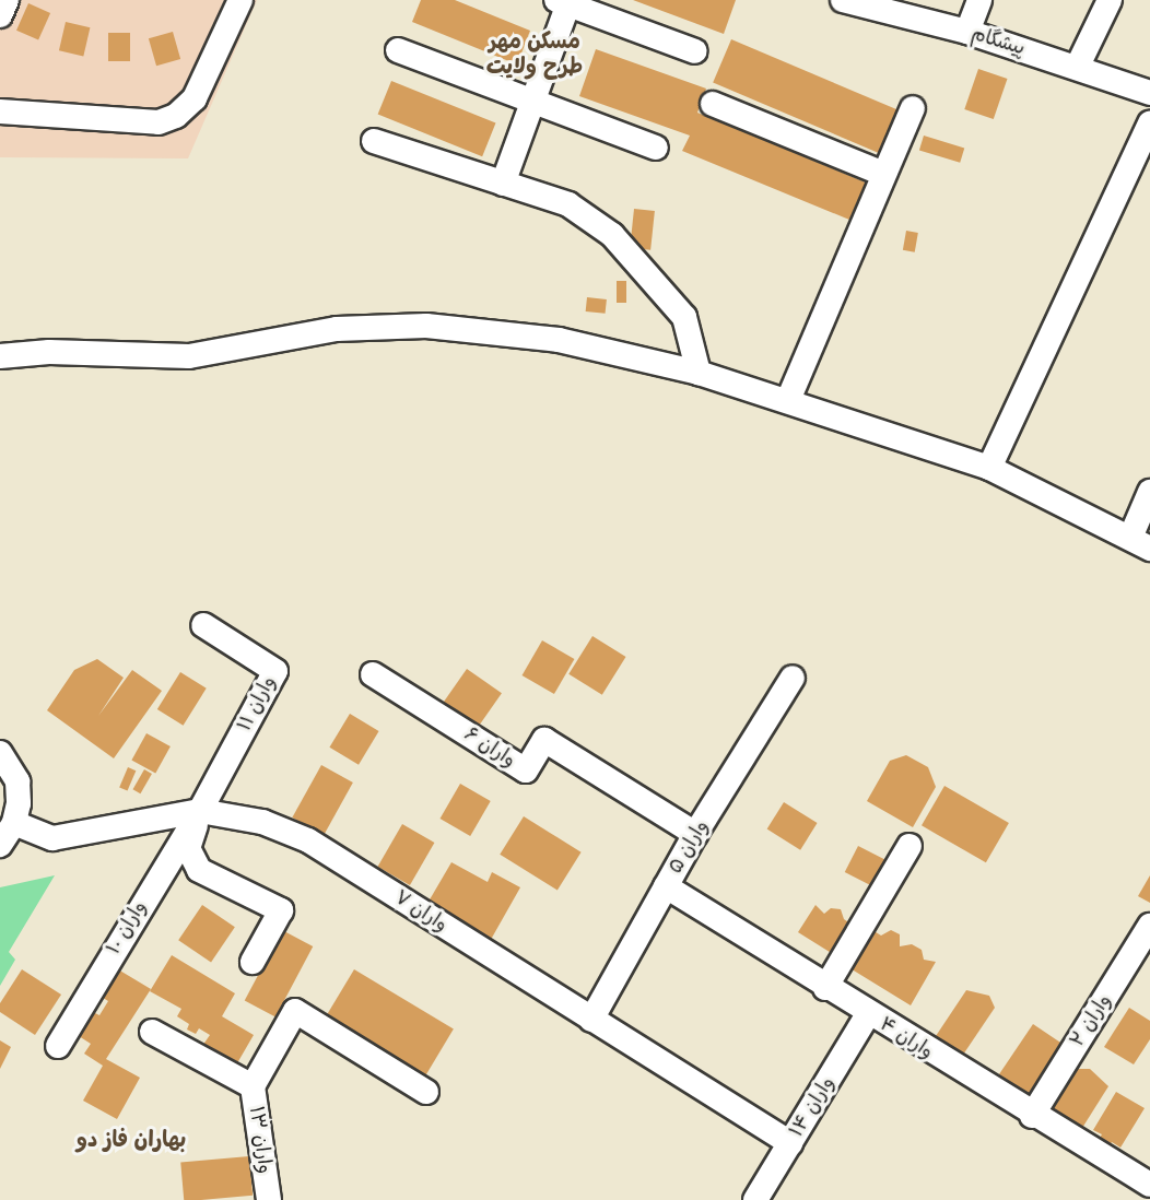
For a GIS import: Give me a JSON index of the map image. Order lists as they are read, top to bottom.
{
  "streets": {
    "street": [
      "پیشگام",
      "واران ۱۱",
      "واران ۶",
      "واران ۵",
      "واران ۷",
      "واران ۱۰",
      "واران ۲",
      "واران ۴",
      "واران ۱۴",
      "واران ۱۳"
    ]
  },
  "crossings": [
    ["واران ۱۱", "واران ۷"],
    ["واران ۱۱", "واران ۱۰"],
    ["واران ۶", "واران ۵"],
    ["واران ۵", "واران ۷"],
    ["واران ۵", "واران ۴"],
    ["واران ۷", "واران ۱۰"],
    ["واران ۷", "واران ۱۴"],
    ["واران ۲", "واران ۴"],
    ["واران ۴", "واران ۱۴"]
  ],
  "districts": ["مسکن مهر طرح ولایت", "بهاران فاز دو"]
}
